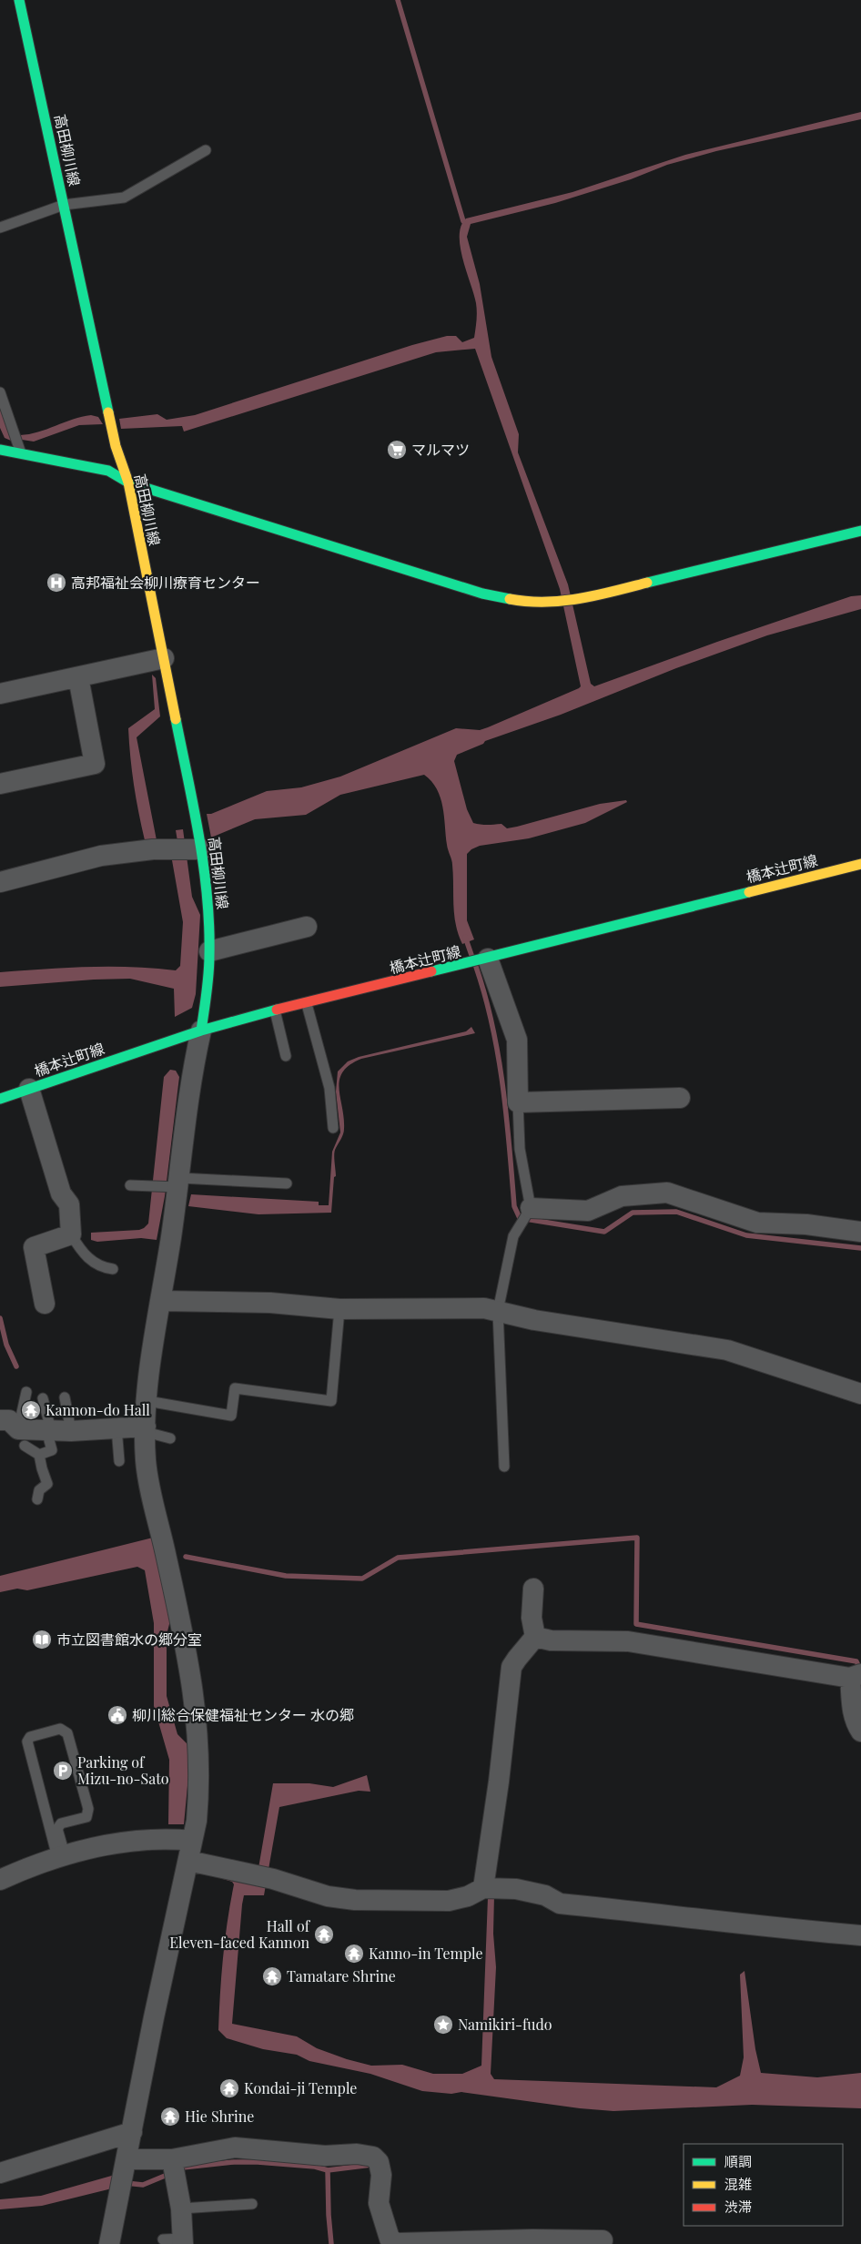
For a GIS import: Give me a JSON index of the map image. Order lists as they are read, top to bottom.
{
  "streets": {
    "main road": ["高田柳川線", "橋本辻町線"]
  },
  "crossings": [
    ["高田柳川線", "橋本辻町線"]
  ],
  "places": {
    "supermarket": ["マルマツ"],
    "hospital": ["高邦福祉会柳川療育センター"],
    "temple": [
      "Kannon-do Hall",
      "Hall of Eleven-faced Kannon",
      "Kanno-in Temple",
      "Tamatare Shrine",
      "Kondai-ji Temple",
      "Hie Shrine"
    ],
    "library": ["市立図書館水の郷分室"],
    "public building": ["柳川総合保健福祉センター 水の郷"],
    "parking": ["Parking of Mizu-no-Sato"],
    "place": ["Namikiri-fudo"]
  },
  "legend": ["順調", "混雑", "渋滞"]
}
